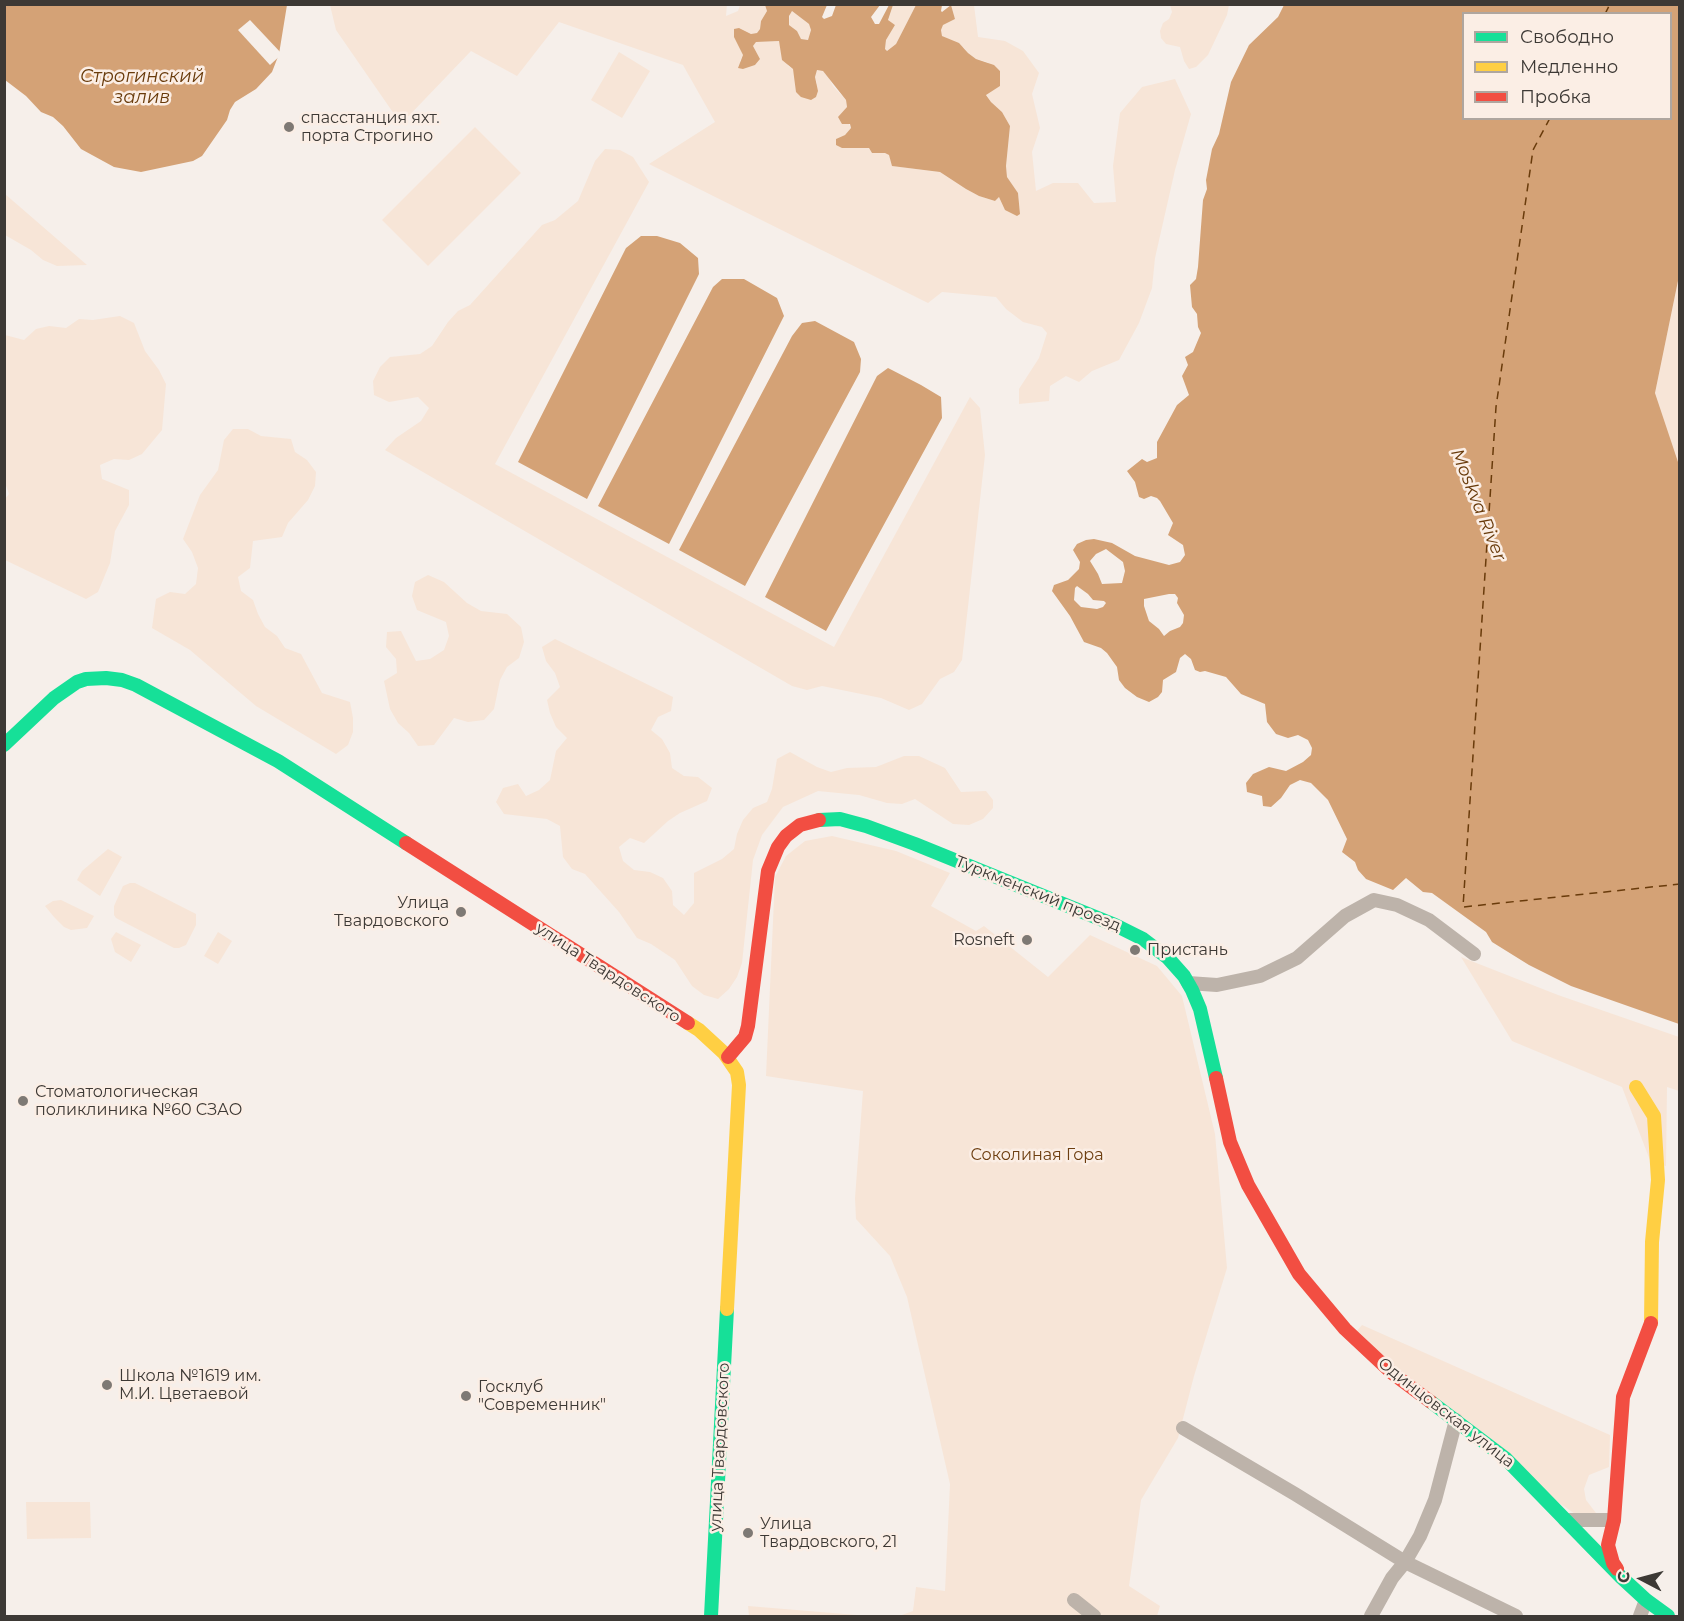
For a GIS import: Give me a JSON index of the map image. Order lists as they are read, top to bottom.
{
  "streets": {
    "street": ["Туркменский проезд", "улица Твардовского", "Одинцовская улица"]
  },
  "crossings": [
    ["Туркменский проезд", "улица Твардовского"],
    ["Туркменский проезд", "Одинцовская улица"]
  ],
  "water": ["Строгинский залив", "Moskva River"],
  "parks": ["Соколиная Гора"],
  "places": [
    "спасстанция яхт. порта Строгино",
    "Улица Твардовского",
    "Rosneft",
    "Пристань",
    "Стоматологическая поликлиника №60 СЗАО",
    "Школа №1619 им. М.И. Цветаевой",
    "Госклуб \"Современник\"",
    "Улица Твардовского, 21"
  ],
  "legend": ["Свободно", "Медленно", "Пробка"],
  "north": "left"
}
